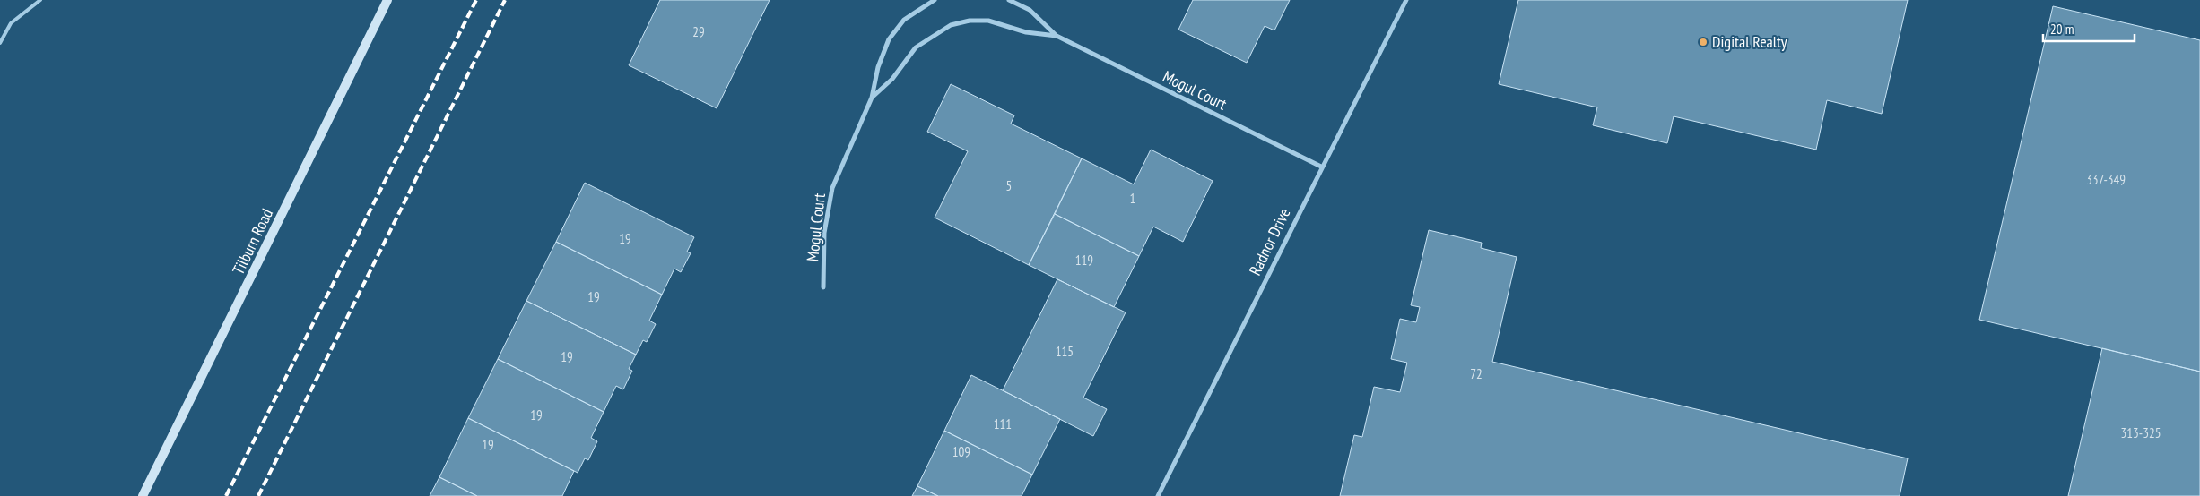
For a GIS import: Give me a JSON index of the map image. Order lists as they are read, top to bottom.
{
  "streets": {
    "street": ["Mogul Court", "Tilburn Road", "Radnor Drive"]
  },
  "crossings": [
    ["Mogul Court", "Radnor Drive"]
  ],
  "places": ["Digital Realty"],
  "house_numbers": [
    "29",
    "337-349",
    "5",
    "1",
    "19",
    "119",
    "19",
    "115",
    "19",
    "72",
    "19",
    "111",
    "313-325",
    "19",
    "109"
  ],
  "scale_bar": "20 m"
}
